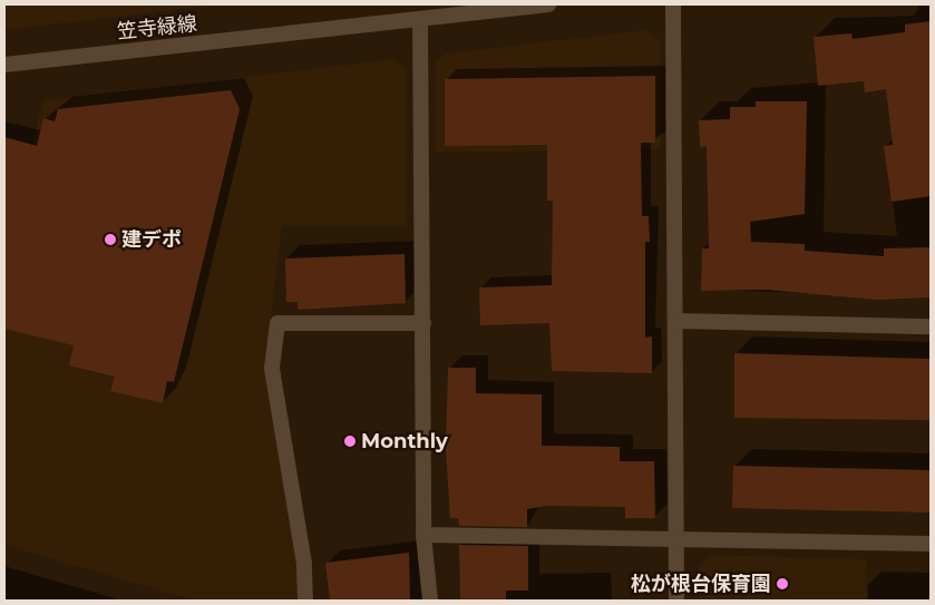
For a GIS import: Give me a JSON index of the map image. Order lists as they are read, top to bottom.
{
  "streets": {
    "street": ["笠寺緑線"]
  },
  "places": ["建デポ", "Monthly", "松が根台保育園"]
}
